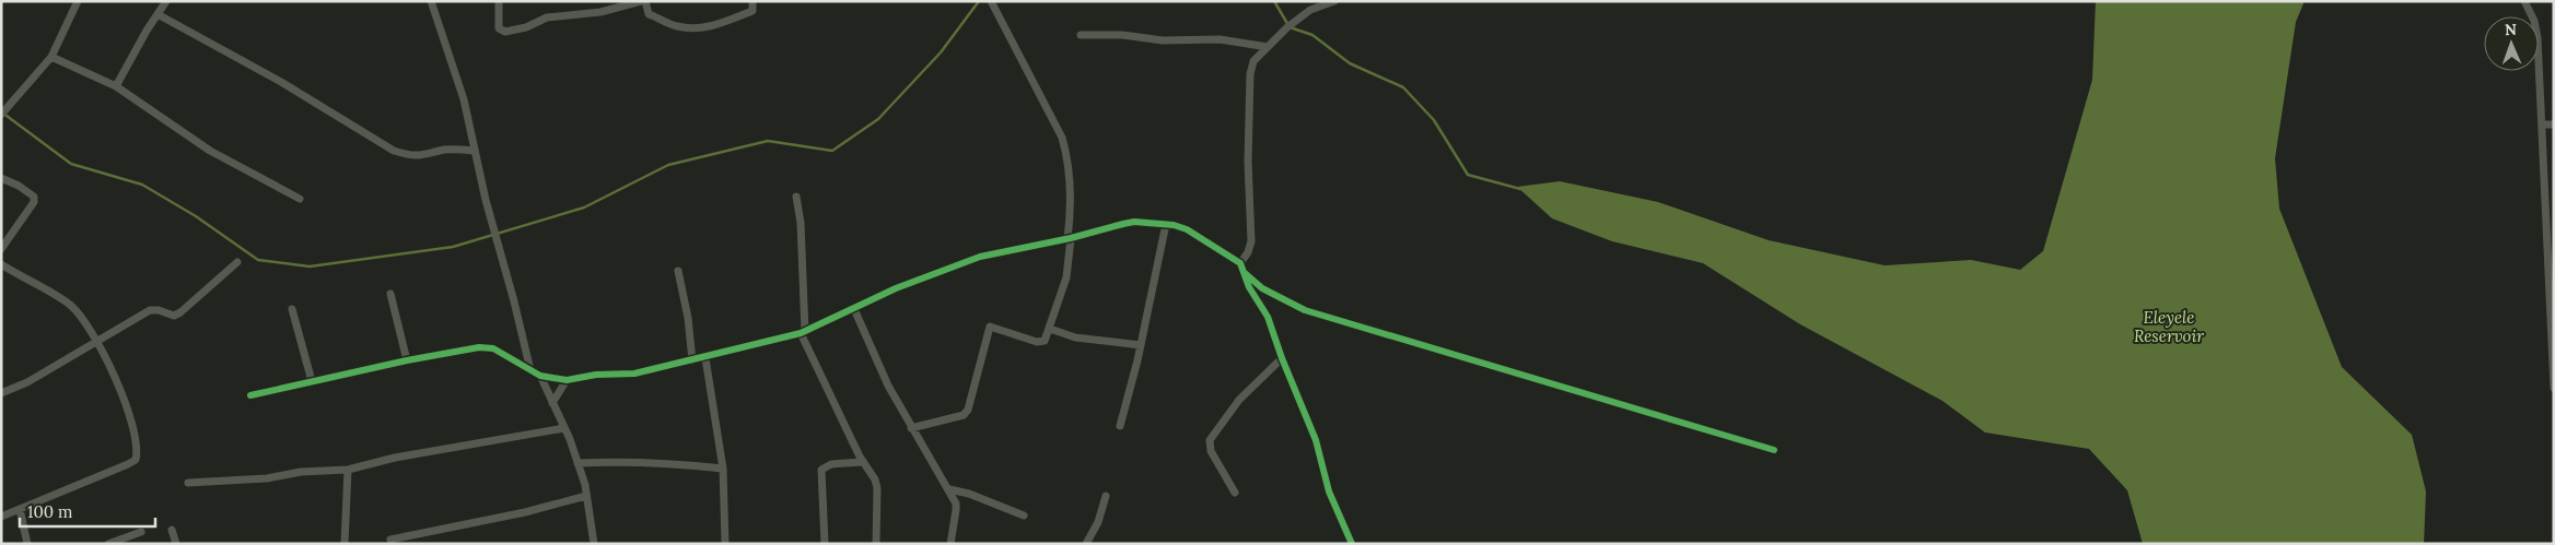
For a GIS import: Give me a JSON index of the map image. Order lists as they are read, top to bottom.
{
  "water": ["Eleyele Reservoir"],
  "scale_bar": "100 m",
  "north": "top"
}
